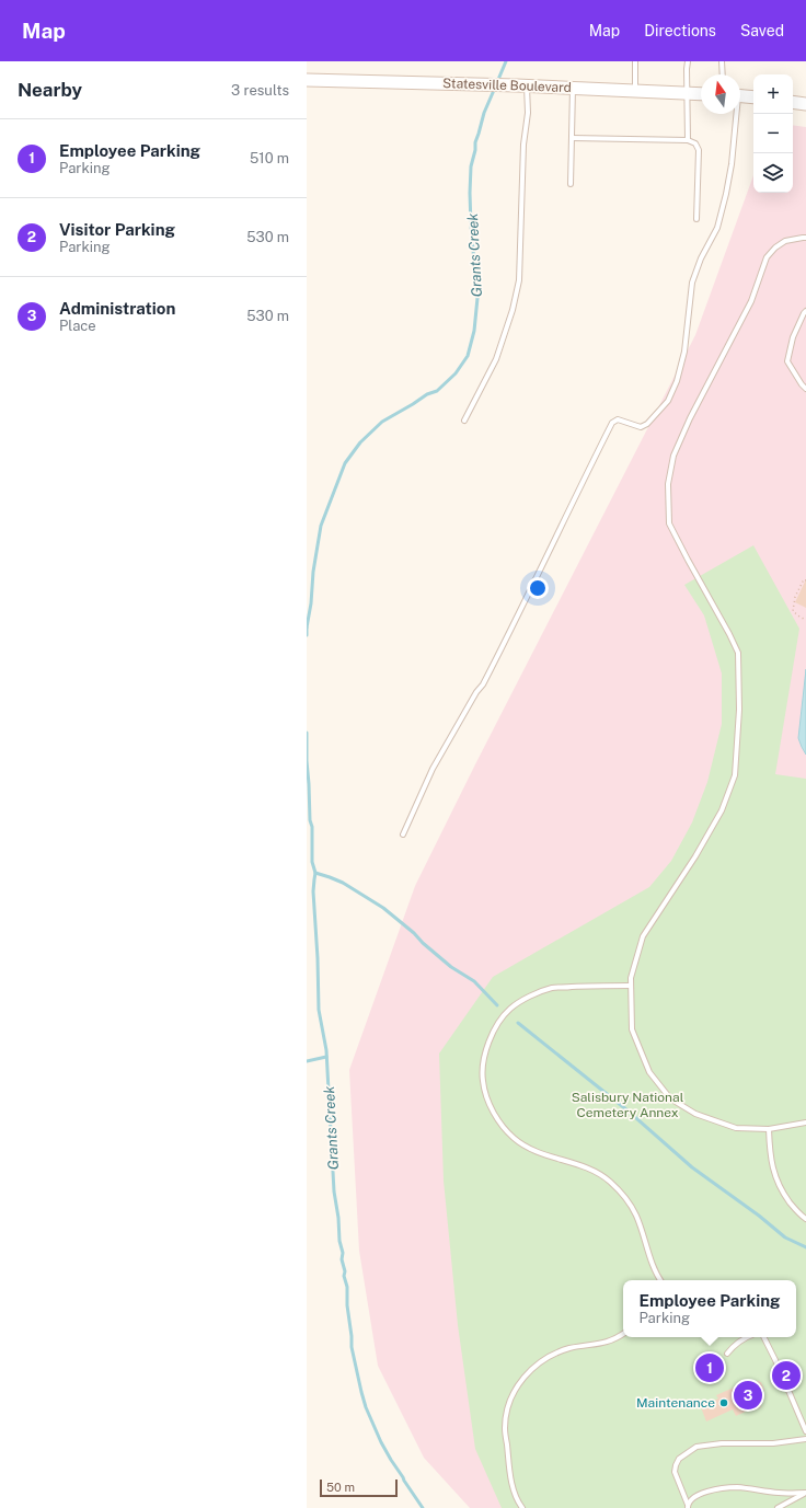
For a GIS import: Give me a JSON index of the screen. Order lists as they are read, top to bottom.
{
  "streets": {
    "main road": ["Statesville Boulevard"]
  },
  "water": ["Grants Creek"],
  "parks": ["Salisbury National Cemetery Annex"],
  "places": ["Maintenance"],
  "scale_bar": "50 m",
  "north": "top",
  "page": {
    "header": "Map",
    "nav": ["Map", "Directions", "Saved"],
    "heading": ["Nearby", "3 results"],
    "map_buttons": ["+", "−"],
    "list": [
      {
        "mark": "1",
        "name": "Employee Parking",
        "note": "Parking",
        "value": "510 m"
      },
      {
        "mark": "2",
        "name": "Visitor Parking",
        "note": "Parking",
        "value": "530 m"
      },
      {
        "mark": "3",
        "name": "Administration",
        "note": "Place",
        "value": "530 m"
      }
    ],
    "popup": ["Employee Parking", "Parking"],
    "pins": ["1", "2", "3"],
    "scale": "50 m"
  }
}
